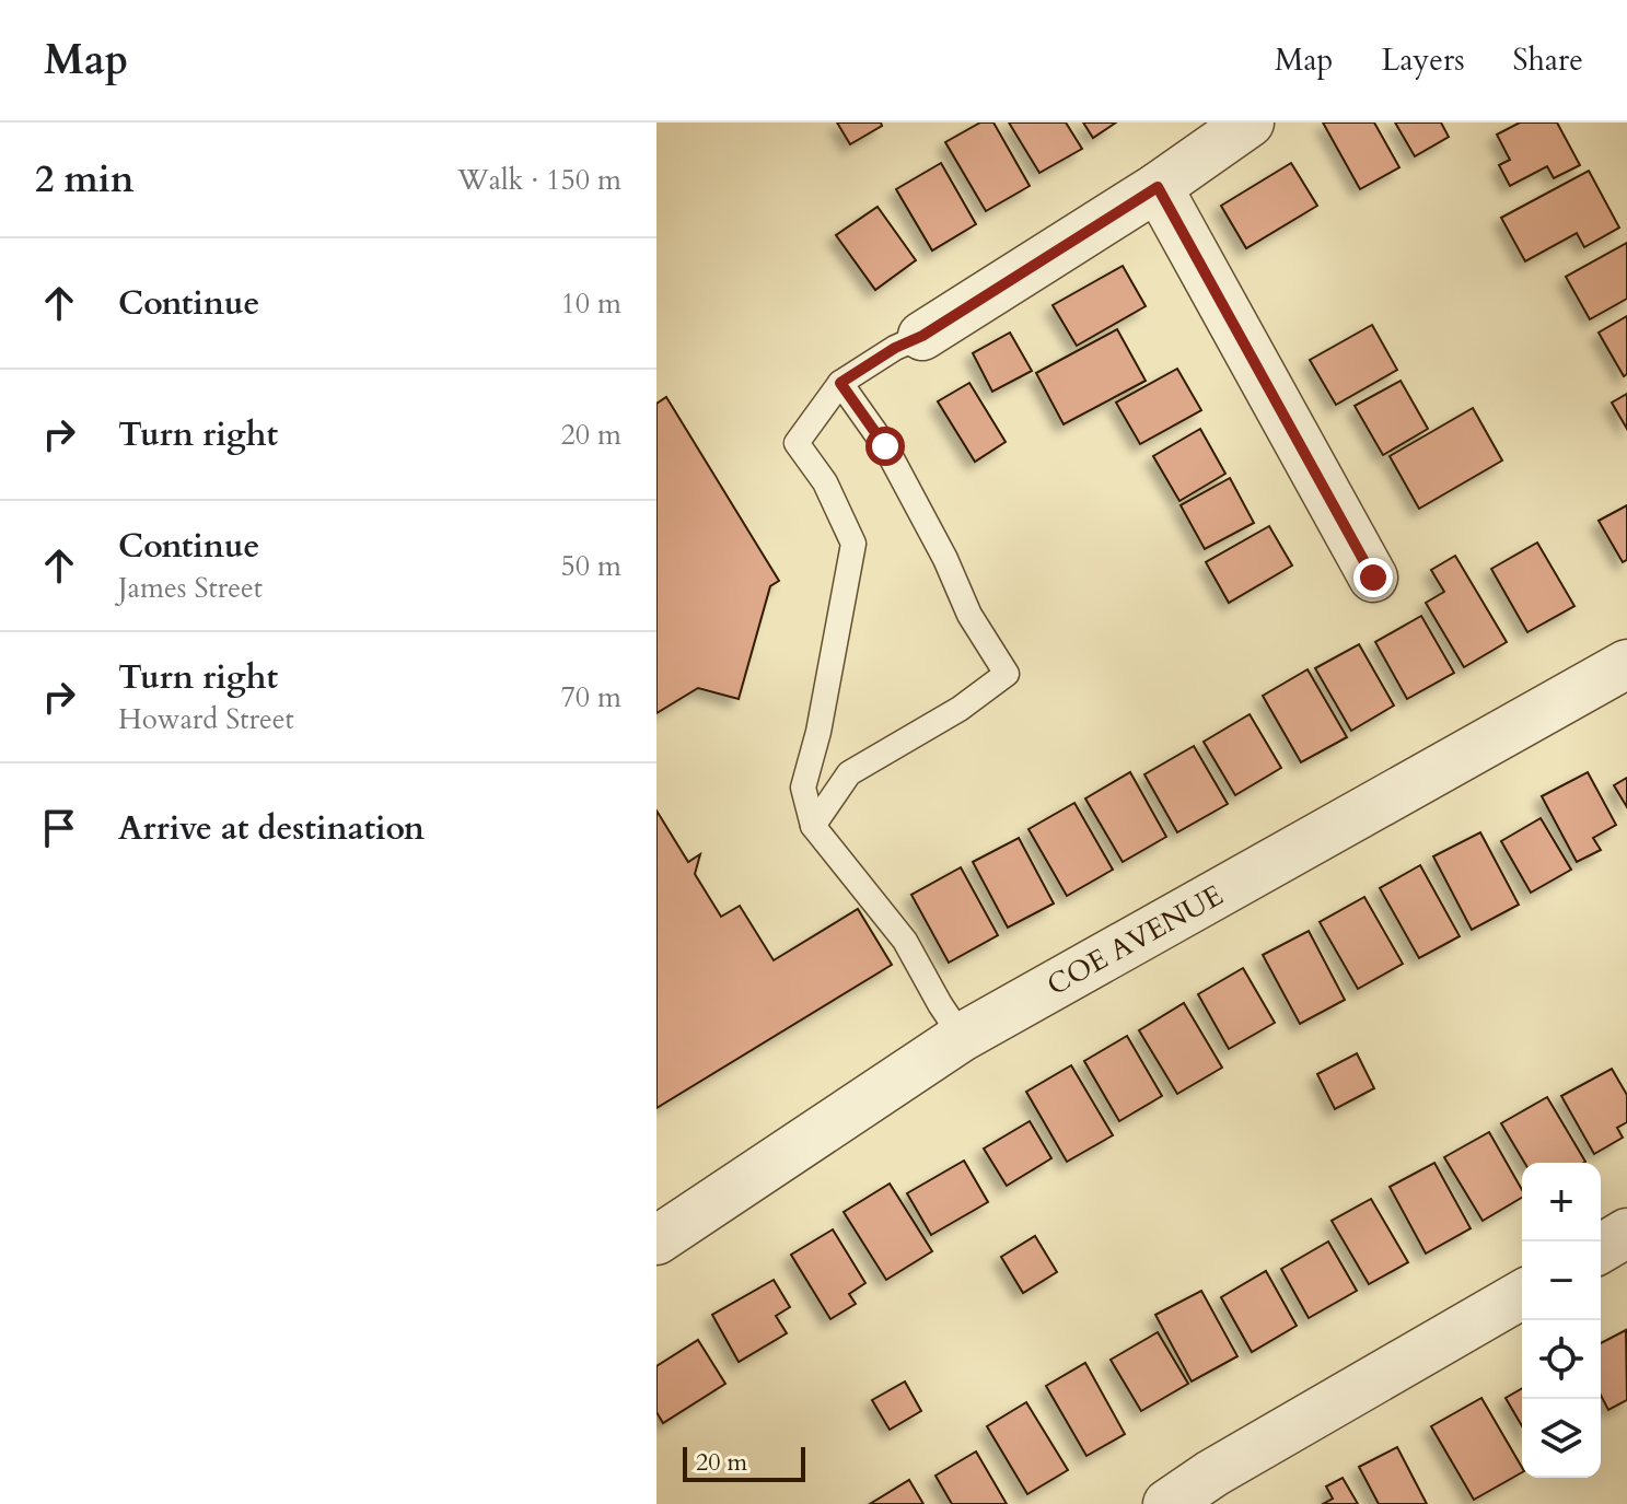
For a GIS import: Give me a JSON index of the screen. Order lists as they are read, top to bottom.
{
  "streets": {
    "street": ["COE AVENUE"]
  },
  "scale_bar": "20 m",
  "page": {
    "header": "Map",
    "nav": ["Map", "Layers", "Share"],
    "heading": ["2 min", "Walk · 150 m"],
    "list": [
      ["Continue", "10 m"],
      ["Turn right", "20 m"],
      ["Continue", "James Street", "50 m"],
      ["Turn right", "Howard Street", "70 m"],
      "Arrive at destination"
    ],
    "map_buttons": ["+", "−"],
    "scale": "20 m"
  }
}
